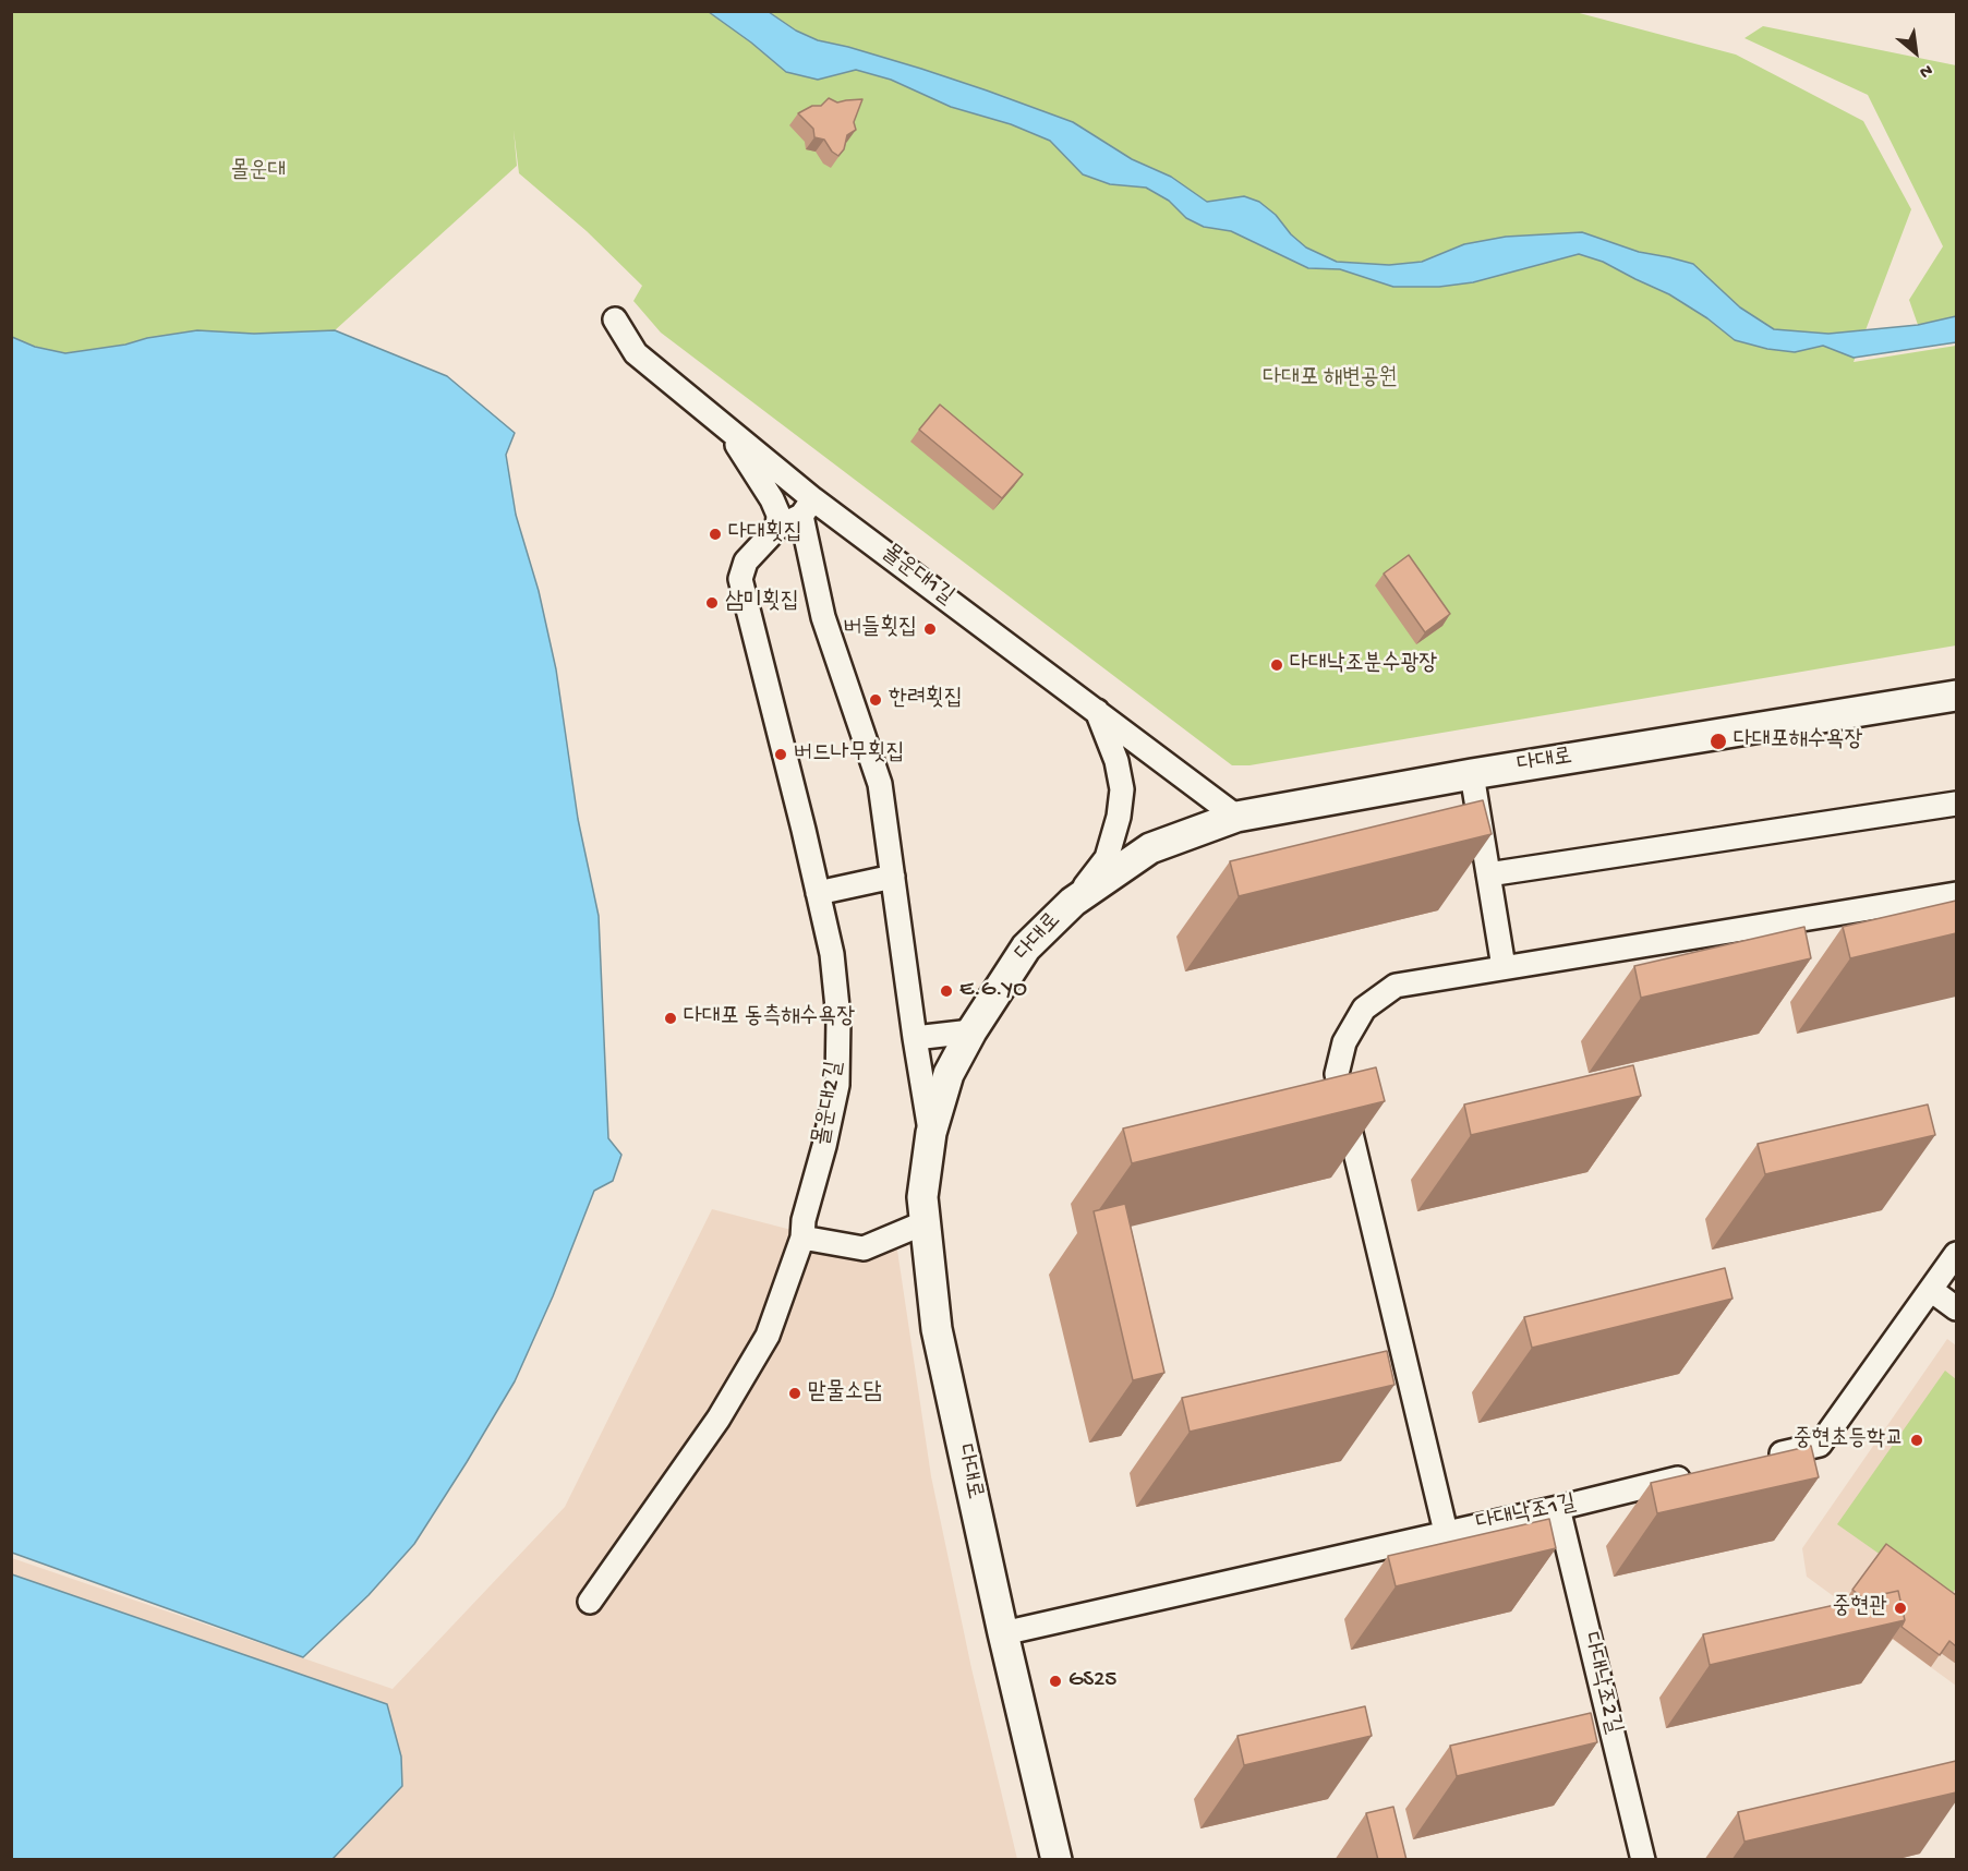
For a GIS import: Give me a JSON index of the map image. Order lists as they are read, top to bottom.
{
  "streets": {
    "main road": ["다대로"],
    "street": [
      "몰운대1길",
      "몰운대2길",
      "다대낙조1길",
      "다대낙조2길"
    ]
  },
  "crossings": [
    ["몰운대1길", "다대로"],
    ["몰운대1길", "몰운대2길"],
    ["다대로", "다대낙조1길"],
    ["다대낙조1길", "다대낙조2길"]
  ],
  "parks": ["몰운대", "다대포 해변공원"],
  "places": [
    "다대횟집",
    "삼미횟집",
    "버들횟집",
    "다대낙조분수광장",
    "한려횟집",
    "다대포해수욕장",
    "버드나무횟집",
    "E.G.YO",
    "다대포 동측해수욕장",
    "맏물소담",
    "중현초등학교",
    "중현관",
    "GS25"
  ],
  "north": "bottom right"
}
